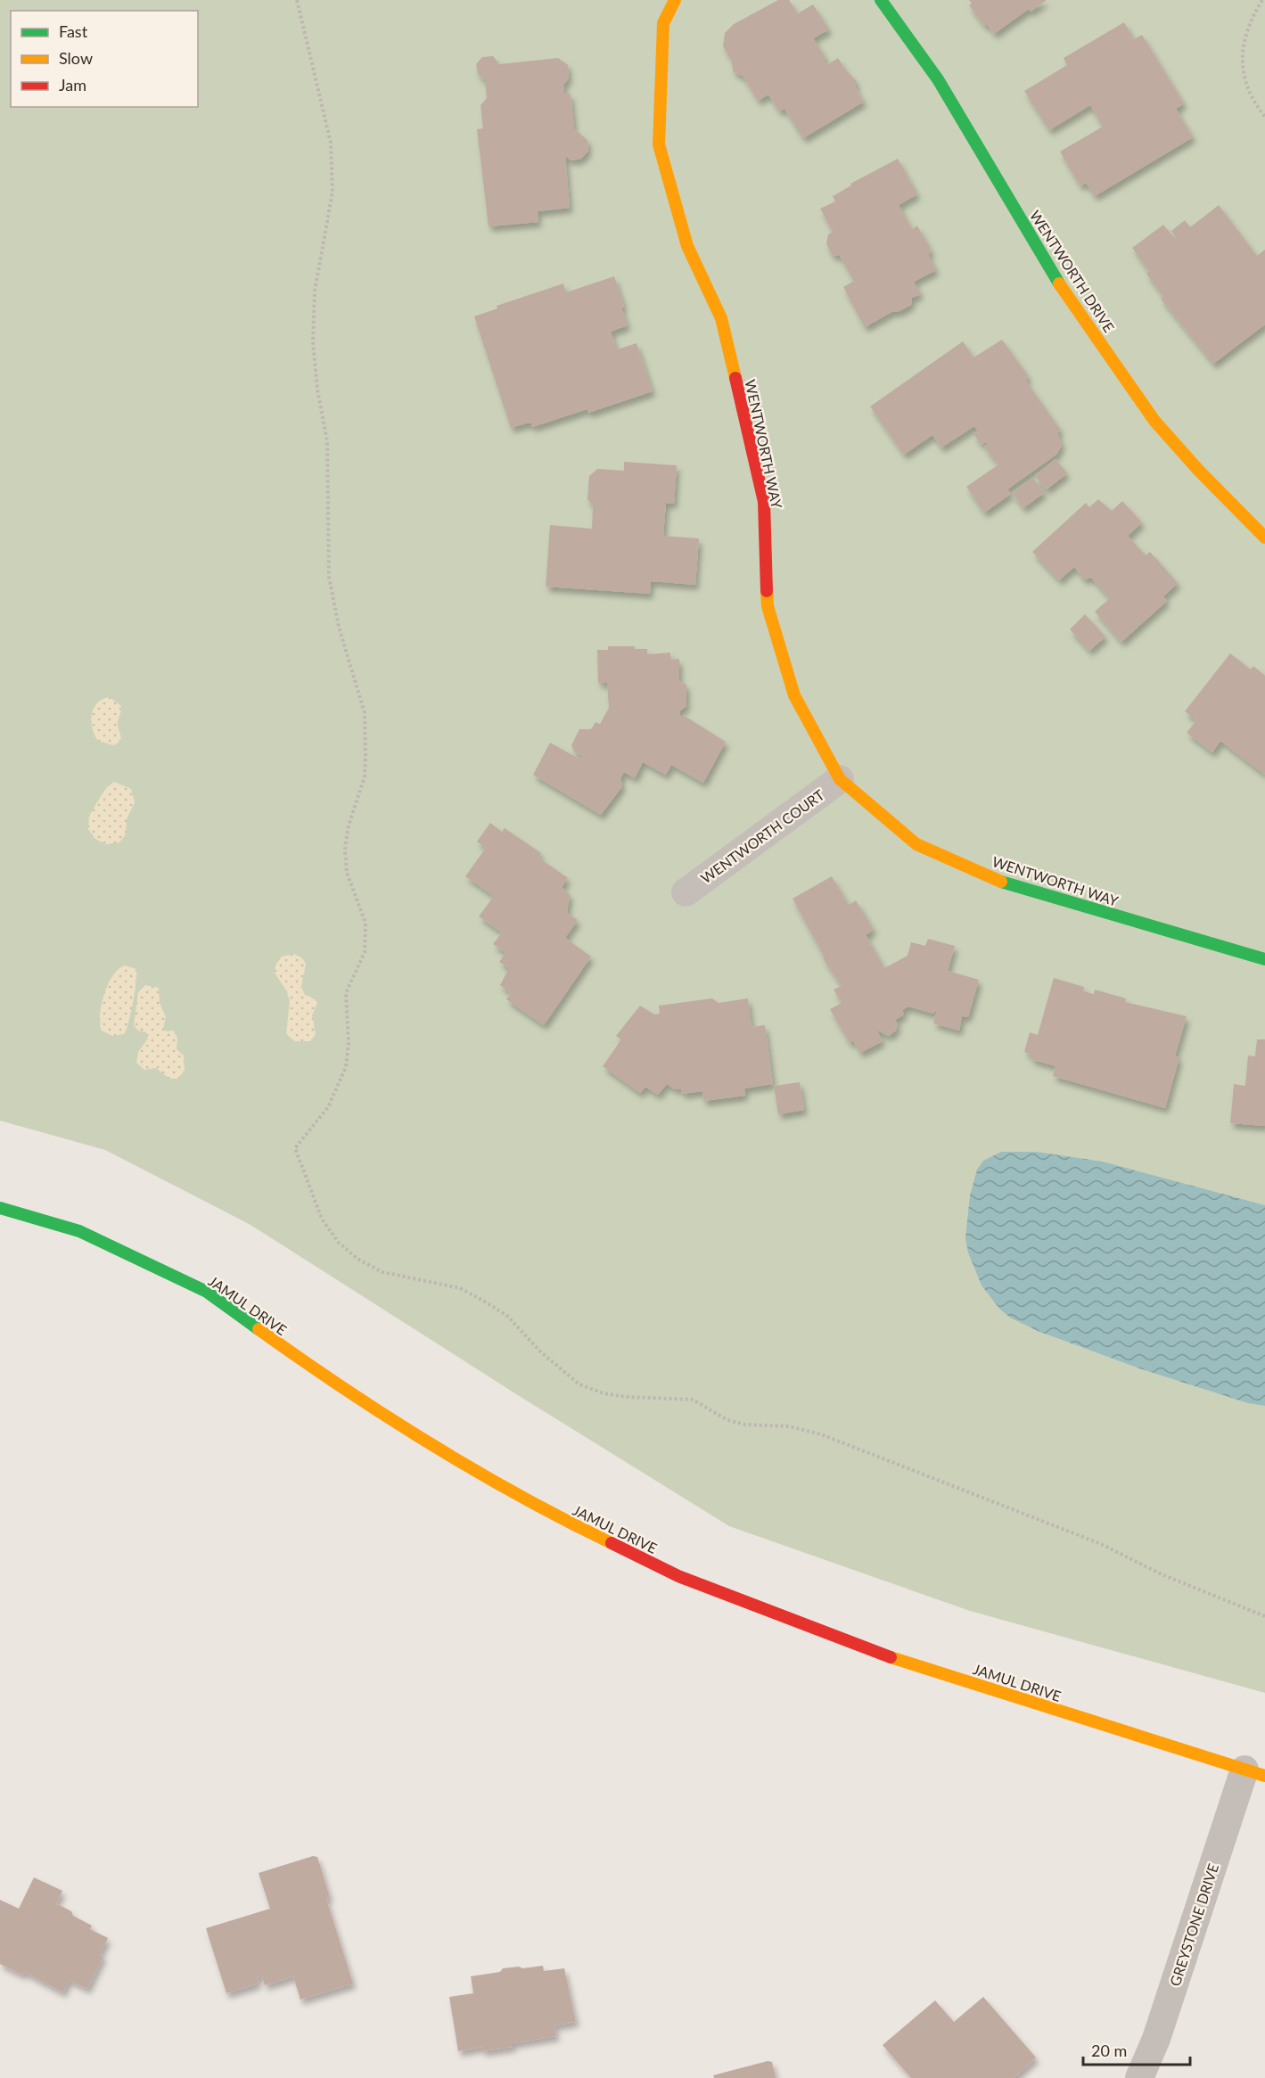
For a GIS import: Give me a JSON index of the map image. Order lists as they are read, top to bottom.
{
  "streets": {
    "street": [
      "WENTWORTH DRIVE",
      "WENTWORTH WAY",
      "WENTWORTH COURT",
      "JAMUL DRIVE",
      "GREYSTONE DRIVE"
    ]
  },
  "crossings": [
    ["WENTWORTH WAY", "WENTWORTH COURT"],
    ["JAMUL DRIVE", "GREYSTONE DRIVE"]
  ],
  "legend": ["Fast", "Slow", "Jam"],
  "scale_bar": "20 m"
}
